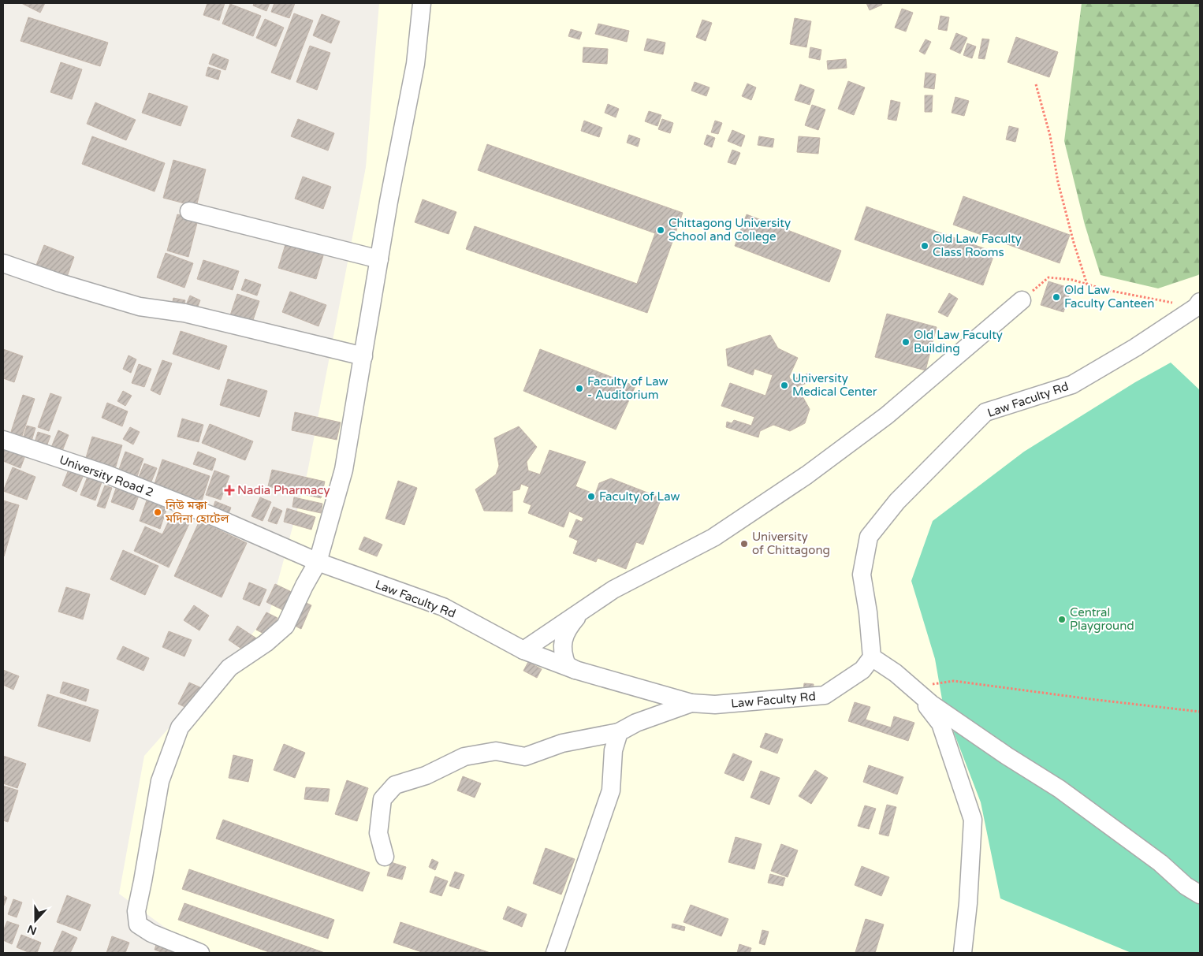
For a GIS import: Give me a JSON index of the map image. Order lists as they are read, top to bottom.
{
  "streets": {
    "street": ["Law Faculty Rd", "University Road 2"]
  },
  "crossings": [
    ["Law Faculty Rd", "University Road 2"]
  ],
  "places": {
    "other": [
      "Chittagong University School and College",
      "Old Law Faculty Class Rooms",
      "Old Law Faculty Canteen",
      "Old Law Faculty Building",
      "University Medical Center",
      "Faculty of Law - Auditorium",
      "Faculty of Law",
      "নিউ মক্কা মদিনা হোটেল",
      "University of Chittagong",
      "Central Playground"
    ],
    "health": ["Nadia Pharmacy"]
  },
  "north": "bottom"
}
